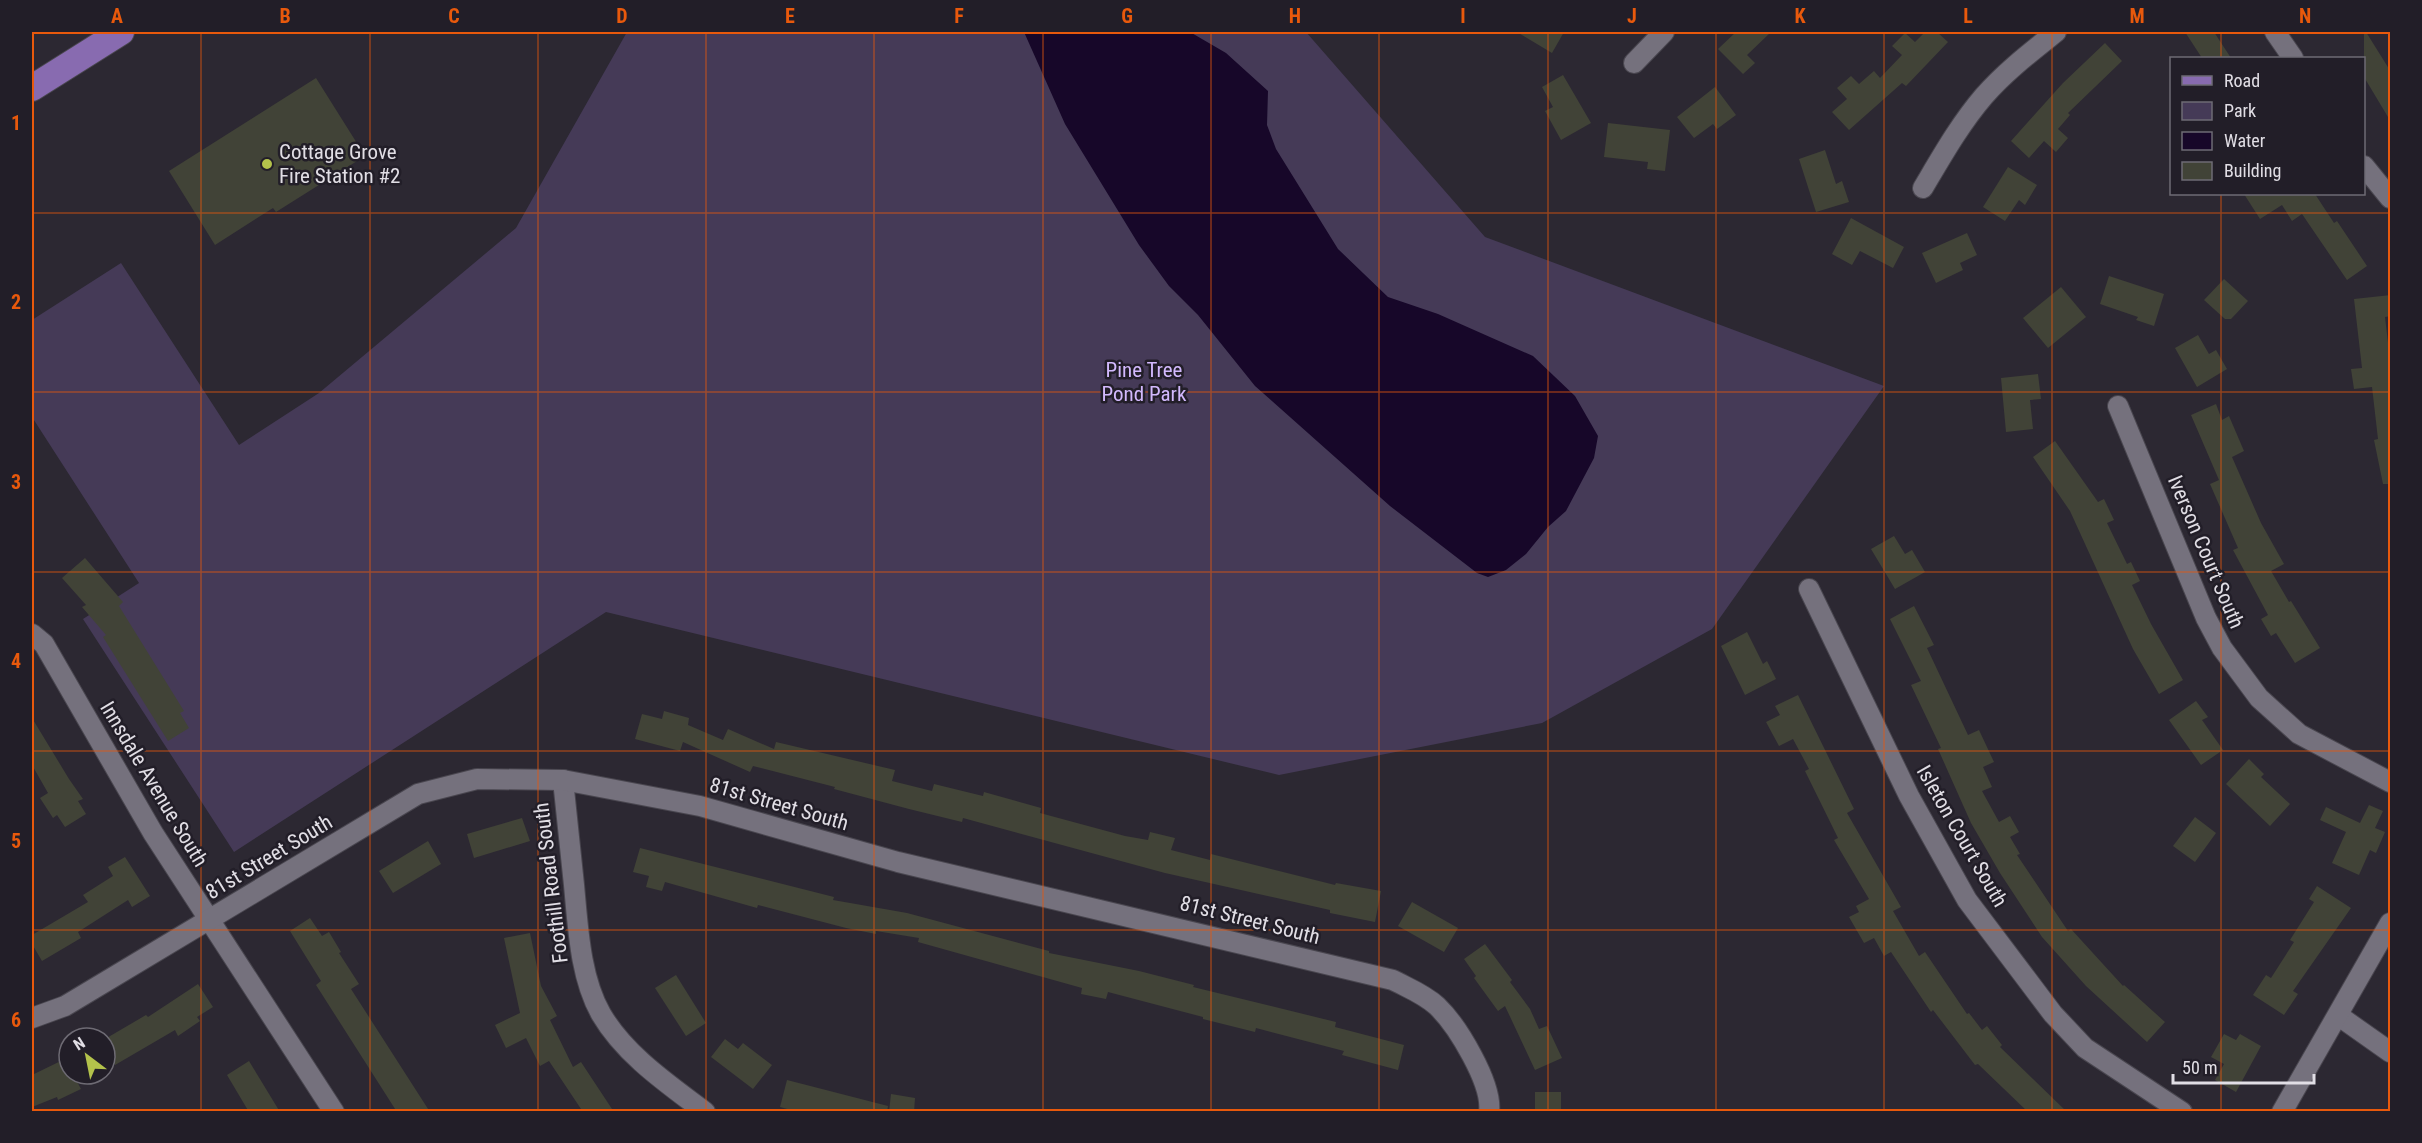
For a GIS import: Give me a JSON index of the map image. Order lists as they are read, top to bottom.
{
  "streets": {
    "street": [
      "Iverson Court South",
      "Innsdale Avenue South",
      "81st Street South",
      "Isleton Court South",
      "Foothill Road South"
    ]
  },
  "crossings": [
    ["Innsdale Avenue South", "81st Street South"],
    ["81st Street South", "Foothill Road South"]
  ],
  "parks": ["Pine Tree Pond Park"],
  "places": ["Cottage Grove Fire Station #2"],
  "legend": [
    "Road",
    "Park",
    "Water",
    "Building"
  ],
  "scale_bar": "50 m",
  "north": "top left",
  "grid": {
    "columns": [
      "A",
      "B",
      "C",
      "D",
      "E",
      "F",
      "G",
      "H",
      "I",
      "J",
      "K",
      "L",
      "M",
      "N"
    ],
    "rows": [
      "1",
      "2",
      "3",
      "4",
      "5",
      "6"
    ]
  }
}
